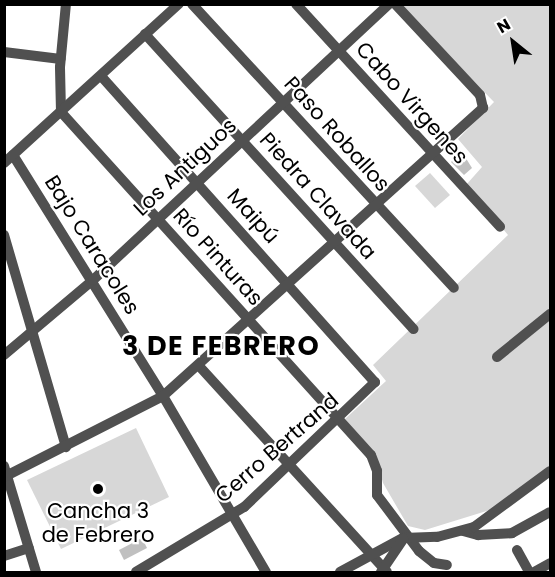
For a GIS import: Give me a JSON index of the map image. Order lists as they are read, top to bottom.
{
  "streets": {
    "street": [
      "Cabo Virgenes",
      "Paso Roballos",
      "Los Antiguos",
      "Piedra Clavada",
      "Maipú",
      "Bajo Caracoles",
      "Río Pinturas",
      "Cerro Bertrand"
    ]
  },
  "crossings": [
    ["Cabo Virgenes", "Los Antiguos"],
    ["Paso Roballos", "Los Antiguos"],
    ["Los Antiguos", "Piedra Clavada"],
    ["Los Antiguos", "Maipú"],
    ["Los Antiguos", "Bajo Caracoles"],
    ["Los Antiguos", "Río Pinturas"],
    ["Maipú", "Cerro Bertrand"],
    ["Bajo Caracoles", "Cerro Bertrand"],
    ["Río Pinturas", "Cerro Bertrand"]
  ],
  "districts": ["3 DE FEBRERO"],
  "places": ["Cancha 3 de Febrero"],
  "north": "top left"
}
